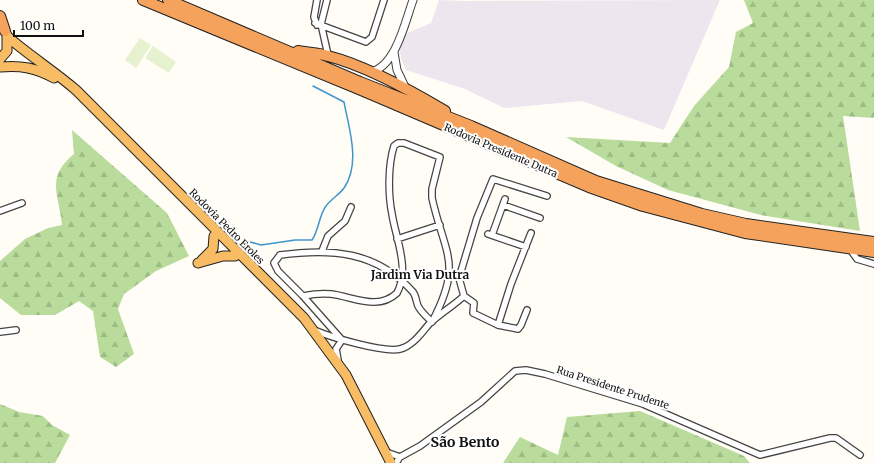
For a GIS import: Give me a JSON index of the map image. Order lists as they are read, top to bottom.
{
  "streets": {
    "highway": ["Rodovia Presidente Dutra", "Rodovia Pedro Eroles"],
    "street": ["Rua Presidente Prudente"]
  },
  "districts": ["Jardim Via Dutra", "São Bento"],
  "scale_bar": "100 m"
}
